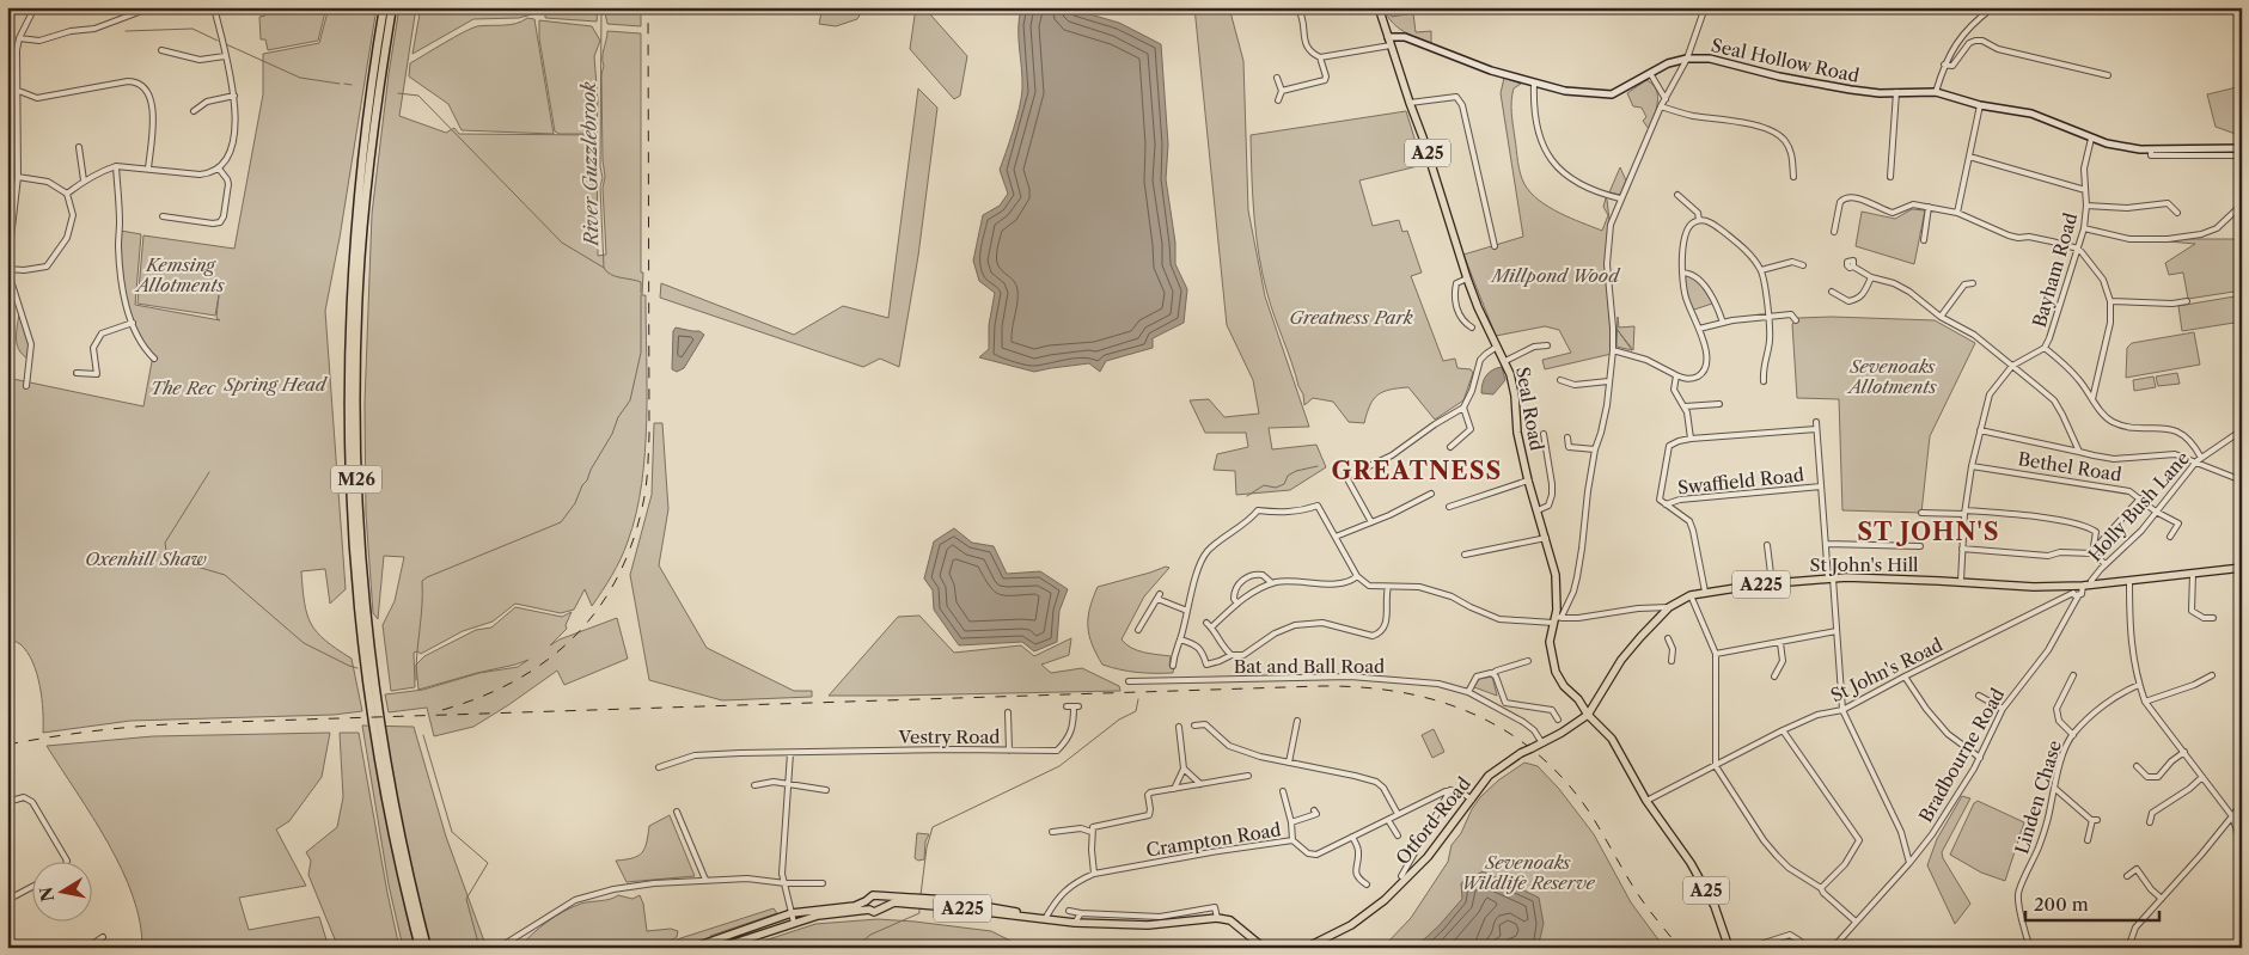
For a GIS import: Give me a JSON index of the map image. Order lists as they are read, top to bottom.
{
  "streets": {
    "highway": ["M26"],
    "main road": [
      "Seal Hollow Road",
      "A25",
      "Seal Road",
      "St John's Hill",
      "A225",
      "Otford Road"
    ],
    "street": [
      "Bayham Road",
      "Bethel Road",
      "Swaffield Road",
      "Holly Bush Lane",
      "Bat and Ball Road",
      "St John's Road",
      "Vestry Road",
      "Bradbourne Road",
      "Linden Chase",
      "Crampton Road"
    ]
  },
  "crossings": [
    ["Seal Hollow Road", "Bayham Road"],
    ["Seal Hollow Road", "Seal Road"],
    ["A25", "Seal Road"],
    ["A25", "St John's Hill"],
    ["A25", "St John's Road"],
    ["A25", "Otford Road"],
    ["Bayham Road", "Holly Bush Lane"],
    ["Seal Road", "St John's Hill"],
    ["Seal Road", "Otford Road"],
    ["Bethel Road", "Holly Bush Lane"],
    ["Holly Bush Lane", "St John's Hill"],
    ["Holly Bush Lane", "A225"],
    ["Holly Bush Lane", "St John's Road"],
    ["Holly Bush Lane", "Bradbourne Road"],
    ["St John's Hill", "A225"],
    ["St John's Hill", "St John's Road"],
    ["St John's Hill", "Bradbourne Road"],
    ["St John's Hill", "Otford Road"],
    ["A225", "Crampton Road"],
    ["Bat and Ball Road", "Otford Road"],
    ["St John's Road", "Bradbourne Road"],
    ["Otford Road", "Crampton Road"]
  ],
  "districts": ["GREATNESS", "ST JOHN'S"],
  "water": ["River Guzzlebrook"],
  "parks": [
    "Kemsing Allotments",
    "Millpond Wood",
    "Greatness Park",
    "Sevenoaks Allotments",
    "Spring Head",
    "The Rec",
    "Oxenhill Shaw",
    "Sevenoaks Wildlife Reserve"
  ],
  "scale_bar": "200 m",
  "north": "left"
}
